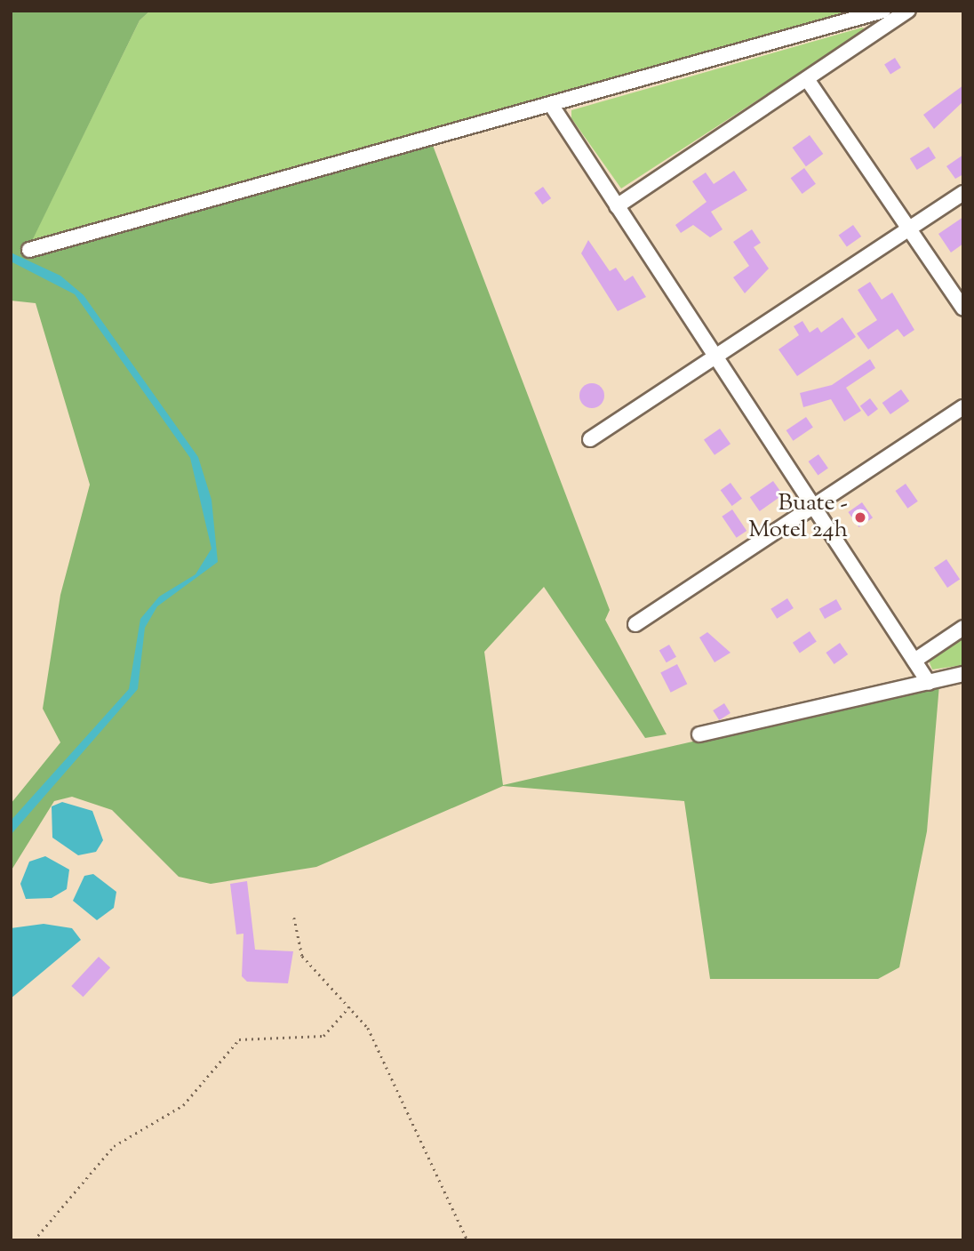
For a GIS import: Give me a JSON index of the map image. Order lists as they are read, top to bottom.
{
  "places": ["Buate - Motel 24h"]
}
